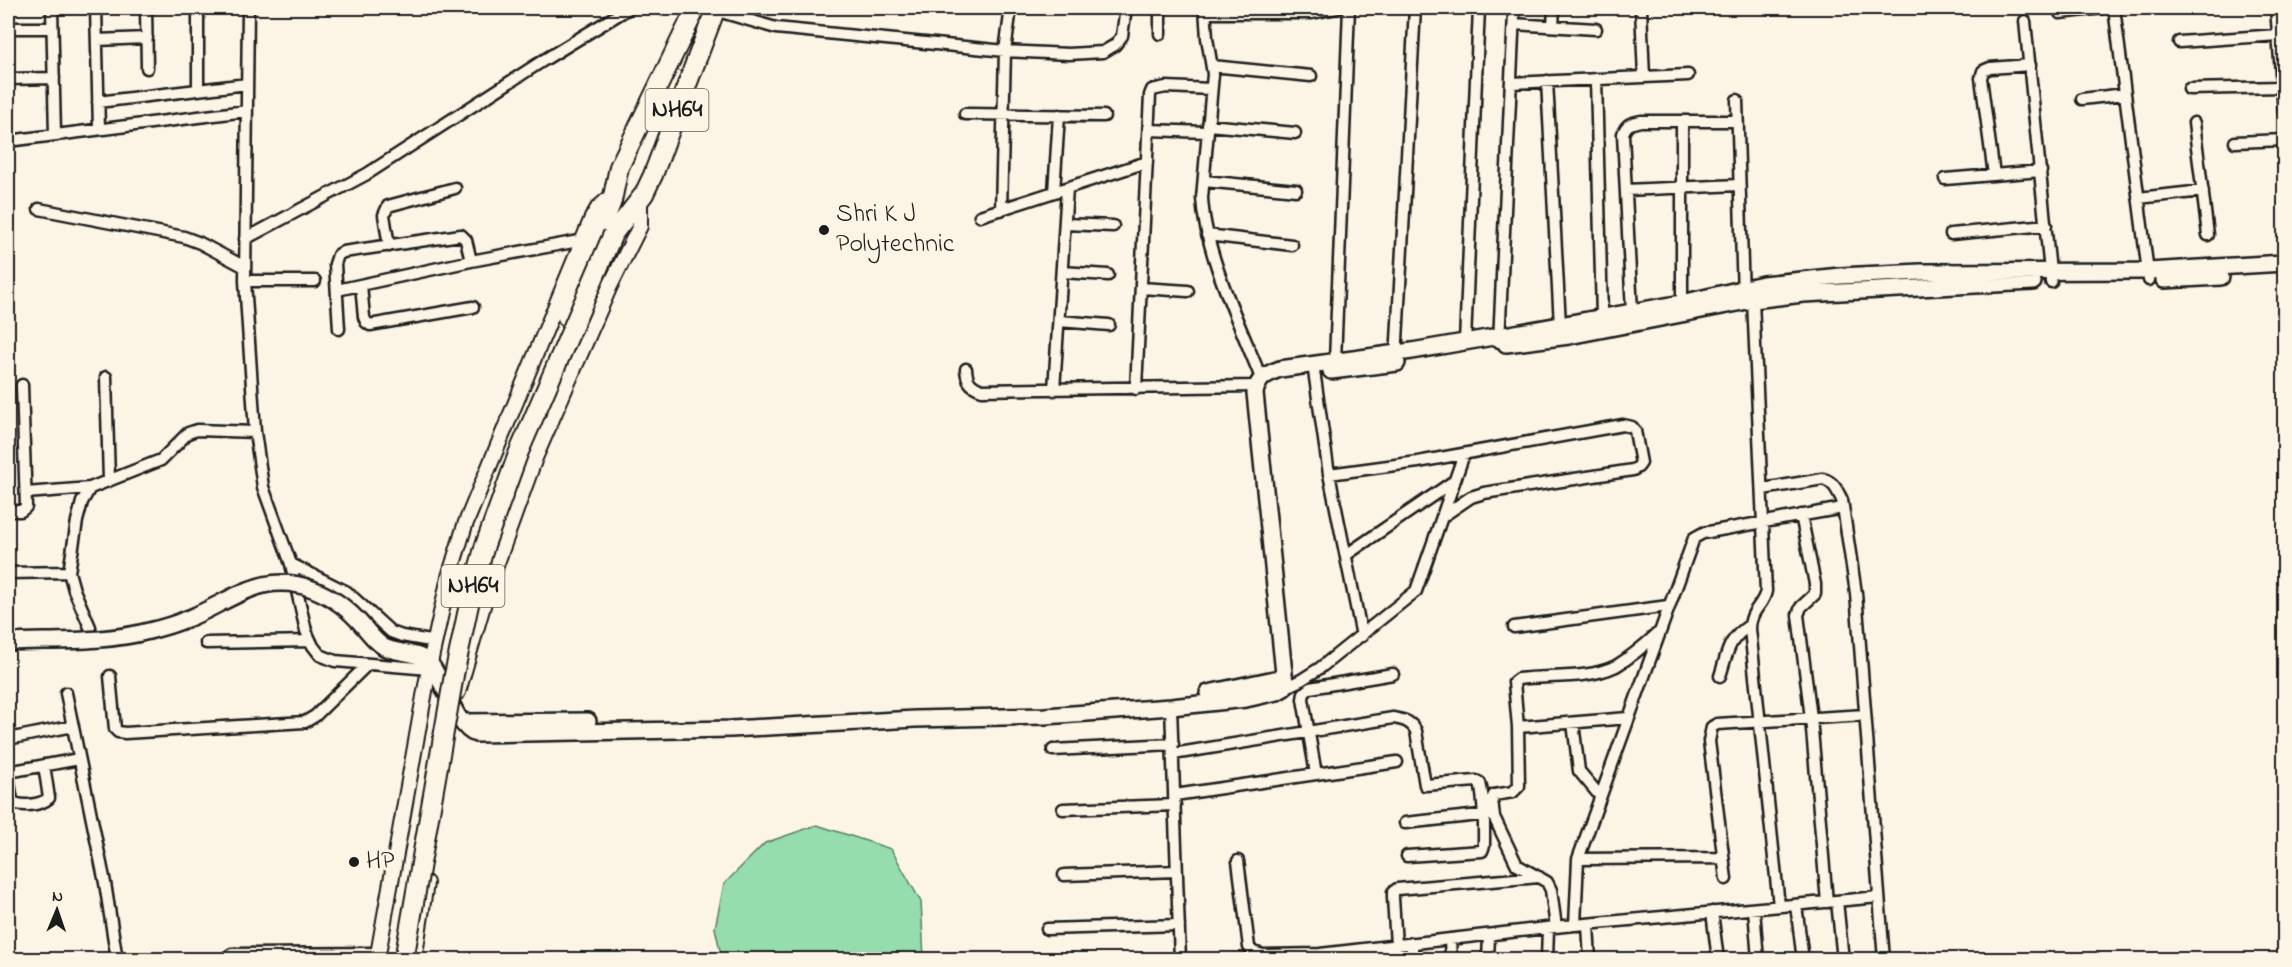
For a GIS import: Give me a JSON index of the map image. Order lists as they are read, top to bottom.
{
  "streets": {
    "highway": ["NH64"]
  },
  "places": ["Shri K J Polytechnic", "HP"],
  "north": "top"
}
